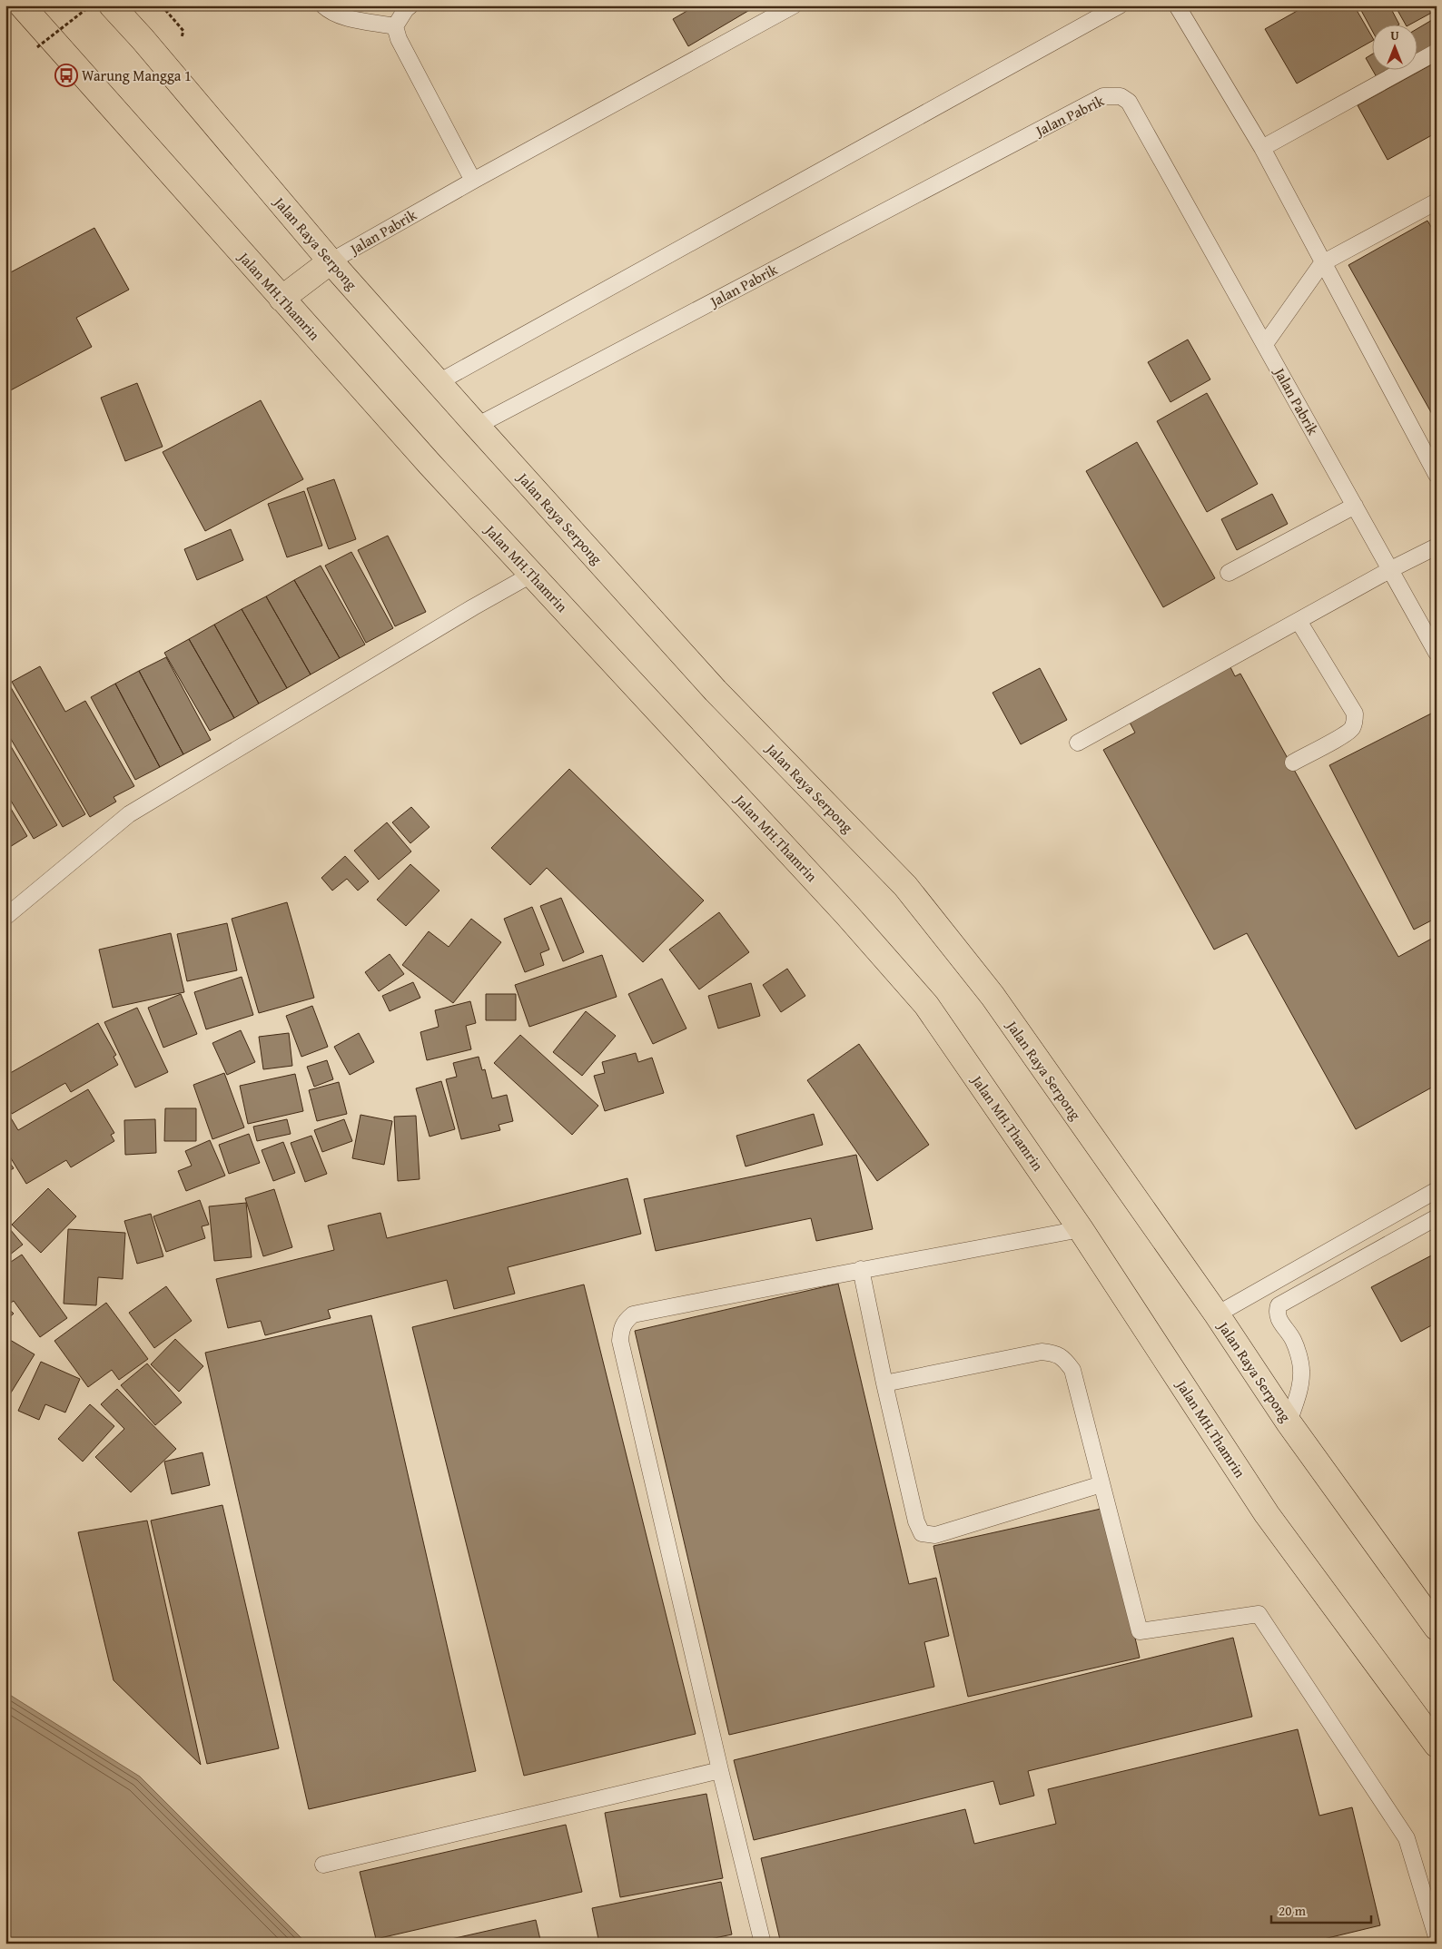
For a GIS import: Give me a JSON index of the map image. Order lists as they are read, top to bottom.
{
  "streets": {
    "main road": ["Jalan Raya Serpong", "Jalan MH.Thamrin"],
    "lane": ["Jalan Pabrik"]
  },
  "crossings": [
    ["Jalan Pabrik", "Jalan Raya Serpong"]
  ],
  "places": {
    "bus stop": ["Warung Mangga 1"]
  },
  "scale_bar": "20 m",
  "north": "top"
}
